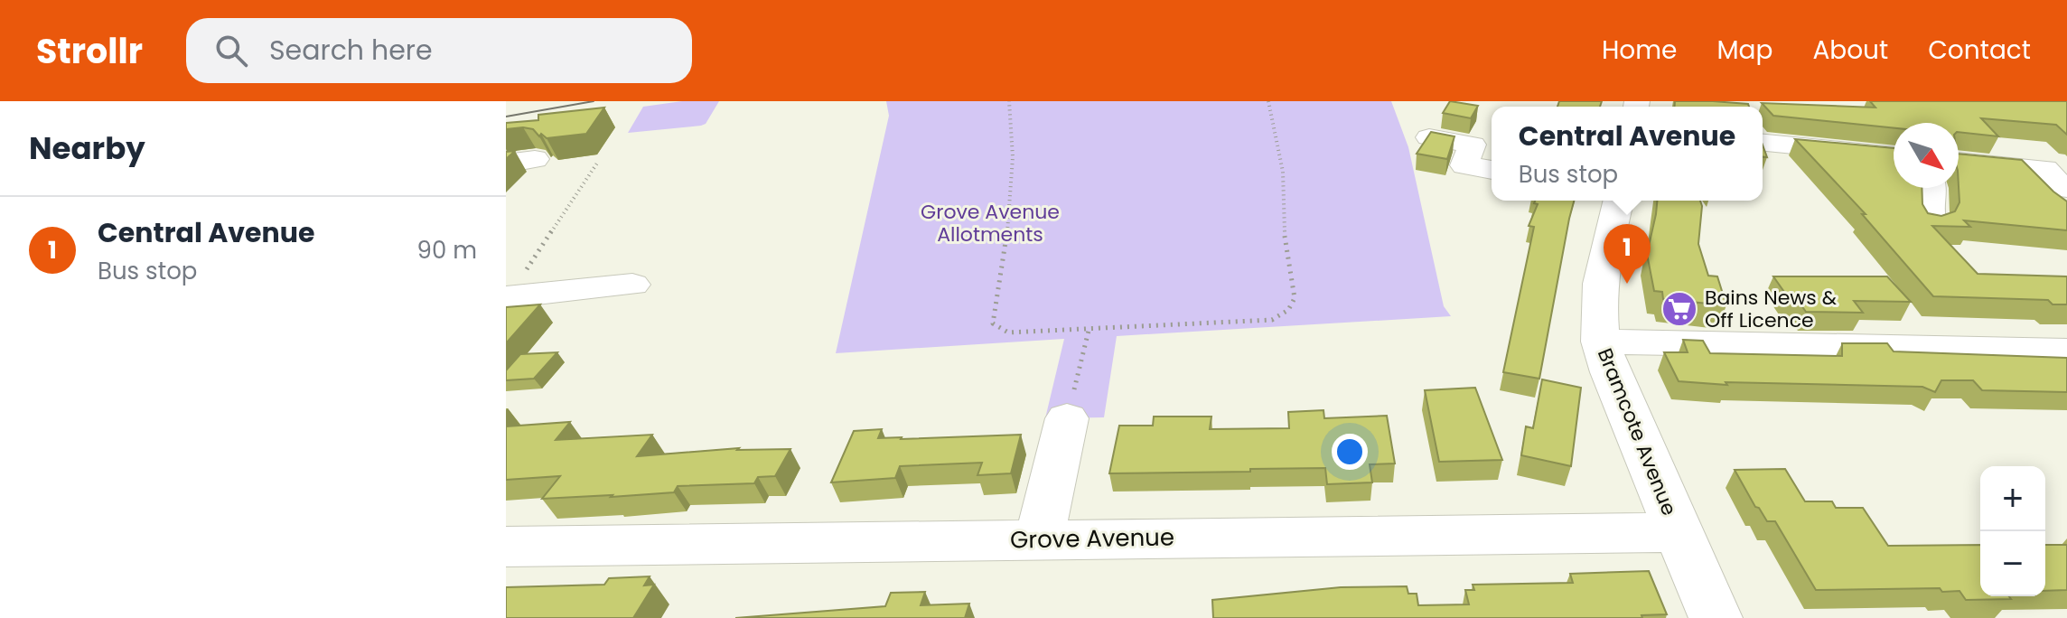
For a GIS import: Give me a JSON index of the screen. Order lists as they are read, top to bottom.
{
  "streets": {
    "street": ["Bramcote Avenue", "Grove Avenue"]
  },
  "crossings": [
    ["Bramcote Avenue", "Grove Avenue"]
  ],
  "parks": ["Grove Avenue Allotments"],
  "places": {
    "supermarket": ["Bains News & Off Licence"]
  },
  "north": "bottom right",
  "page": {
    "header": "Strollr",
    "search": "Search here",
    "nav": [
      "Home",
      "Map",
      "About",
      "Contact"
    ],
    "heading": "Nearby",
    "popup": ["Central Avenue", "Bus stop"],
    "list": [
      {
        "mark": "1",
        "name": "Central Avenue",
        "note": "Bus stop",
        "value": "90 m"
      }
    ],
    "pins": "1",
    "map_buttons": ["+", "−"]
  }
}
